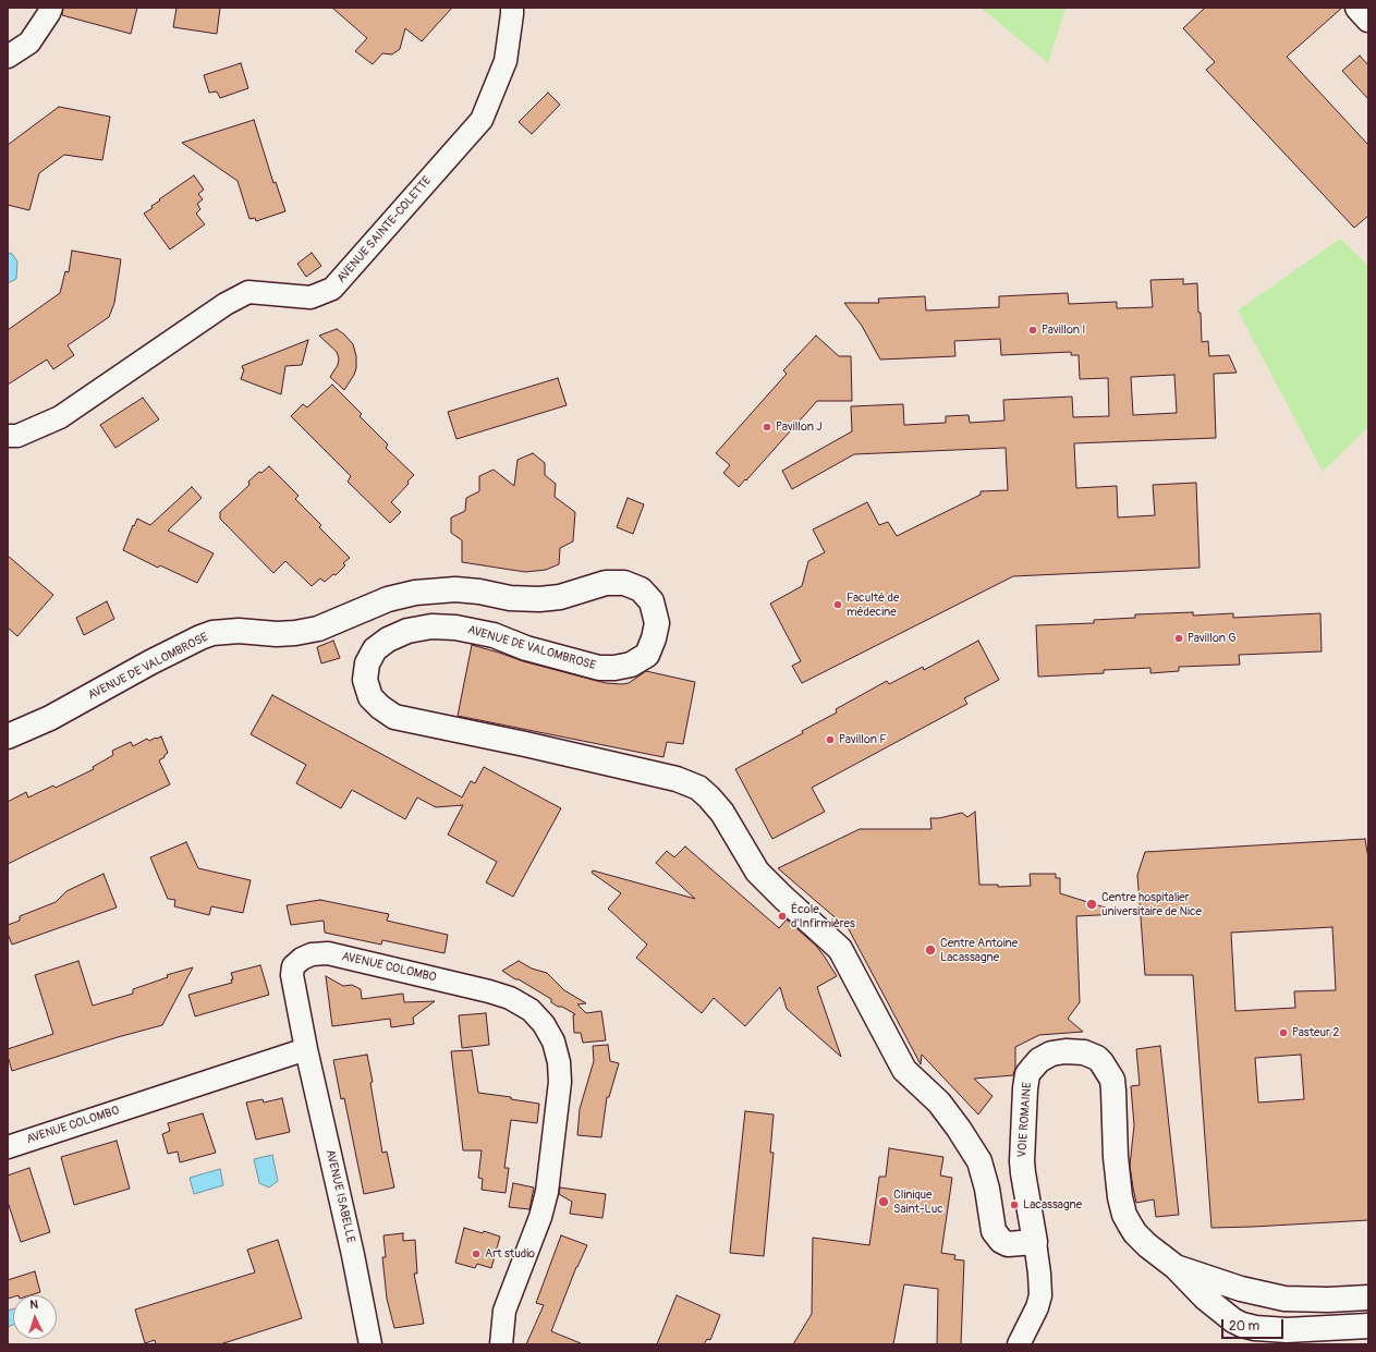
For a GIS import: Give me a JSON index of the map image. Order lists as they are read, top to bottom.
{
  "streets": {
    "main road": ["AVENUE DE VALOMBROSE", "VOIE ROMAINE"],
    "street": ["AVENUE SAINTE-COLETTE", "AVENUE COLOMBO", "AVENUE ISABELLE"]
  },
  "crossings": [
    ["AVENUE DE VALOMBROSE", "VOIE ROMAINE"],
    ["AVENUE COLOMBO", "AVENUE ISABELLE"]
  ],
  "places": [
    "Pavillon I",
    "Pavillon J",
    "Faculté de médecine",
    "Pavillon G",
    "Pavillon F",
    "Centre hospitalier universitaire de Nice",
    "École d'Infirmières",
    "Centre Antoine Lacassagne",
    "Pasteur 2",
    "Clinique Saint-Luc",
    "Lacassagne",
    "Art studio"
  ],
  "scale_bar": "20 m",
  "north": "top"
}
